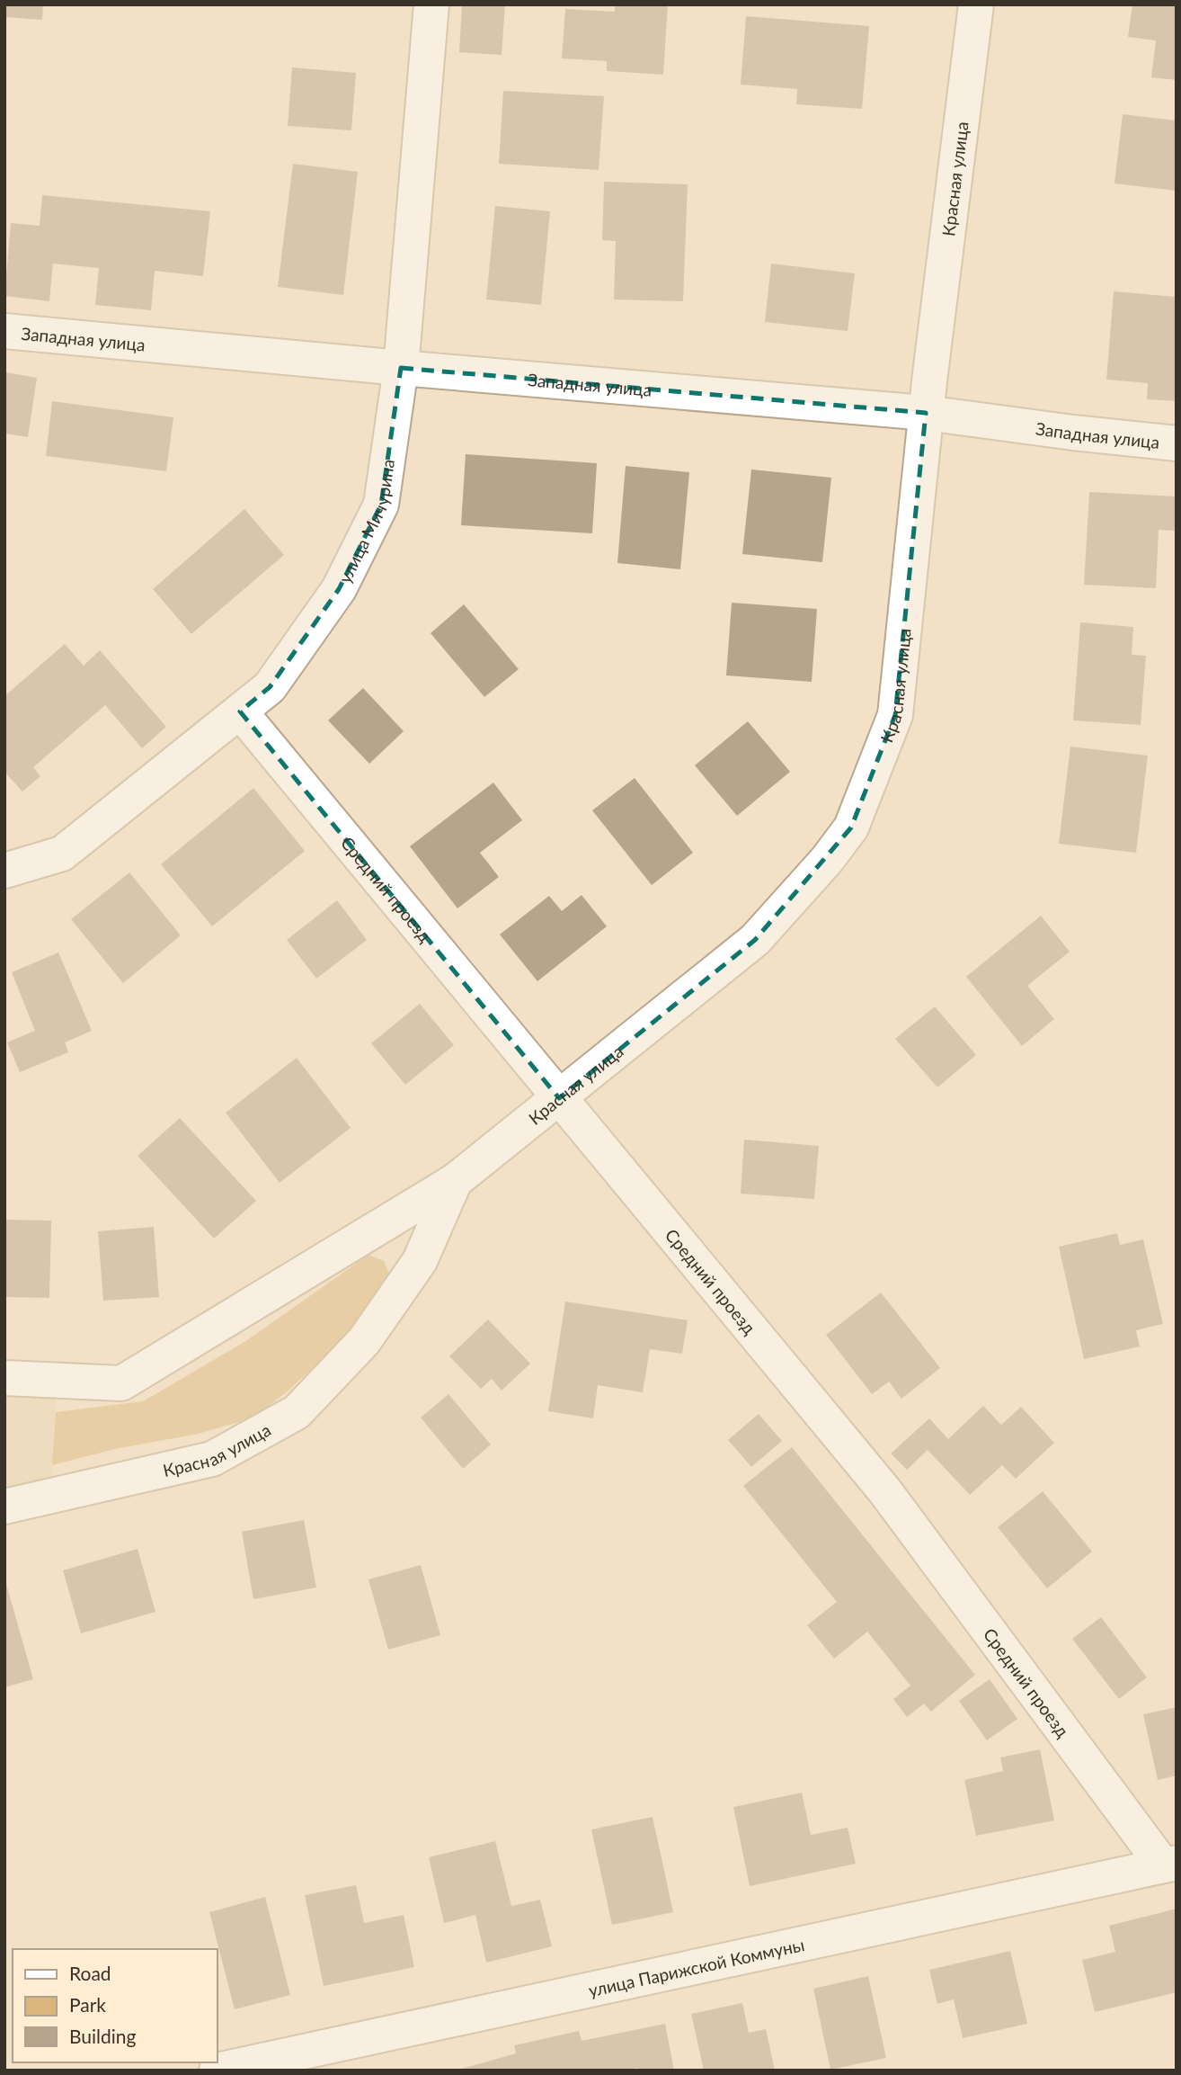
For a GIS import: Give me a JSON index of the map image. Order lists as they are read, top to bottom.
{
  "streets": {
    "street": [
      "Красная улица",
      "Западная улица",
      "улица Мичурина",
      "Средний проезд",
      "улица Парижской Коммуны"
    ]
  },
  "crossings": [
    ["Красная улица", "Западная улица"],
    ["Красная улица", "Средний проезд"],
    ["Западная улица", "улица Мичурина"],
    ["улица Мичурина", "Средний проезд"],
    ["Средний проезд", "улица Парижской Коммуны"]
  ],
  "legend": ["Road", "Park", "Building"]
}
